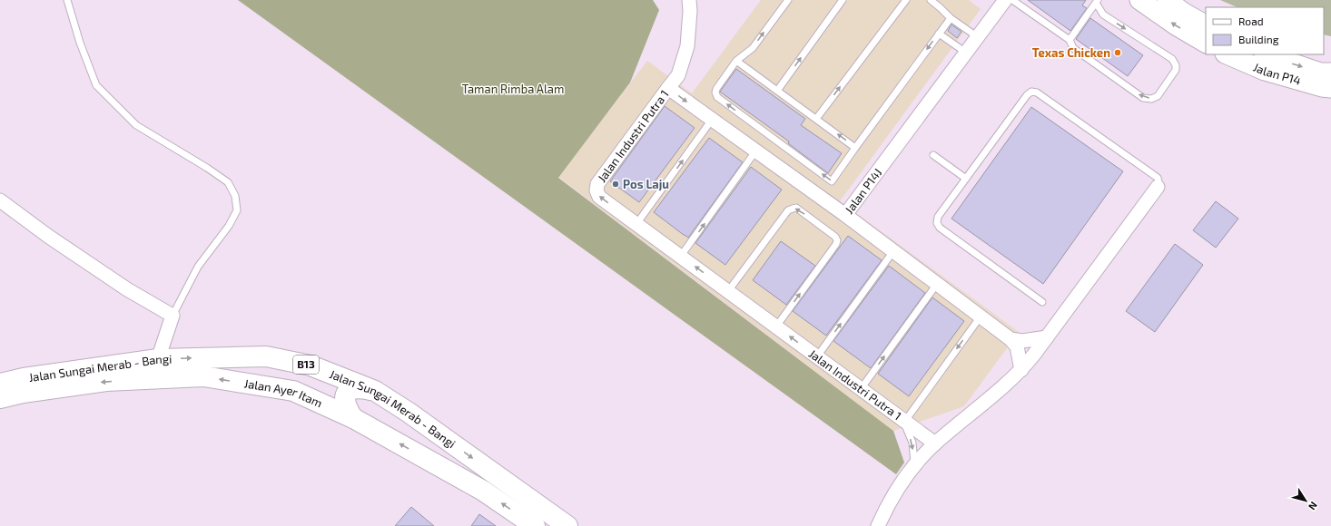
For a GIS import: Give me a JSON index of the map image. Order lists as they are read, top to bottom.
{
  "streets": {
    "main road": [
      "Jalan P14",
      "B13",
      "Jalan Sungai Merab - Bangi",
      "Jalan Ayer Itam"
    ],
    "street": ["Jalan Industri Putra 1", "Jalan P14J"]
  },
  "crossings": [
    ["Jalan Industri Putra 1", "Jalan P14J"]
  ],
  "one_way": ["Jalan Sungai Merab - Bangi", "Jalan Ayer Itam"],
  "parks": ["Taman Rimba Alam"],
  "places": ["Texas Chicken", "Pos Laju"],
  "legend": ["Road", "Building"],
  "north": "bottom right"
}
